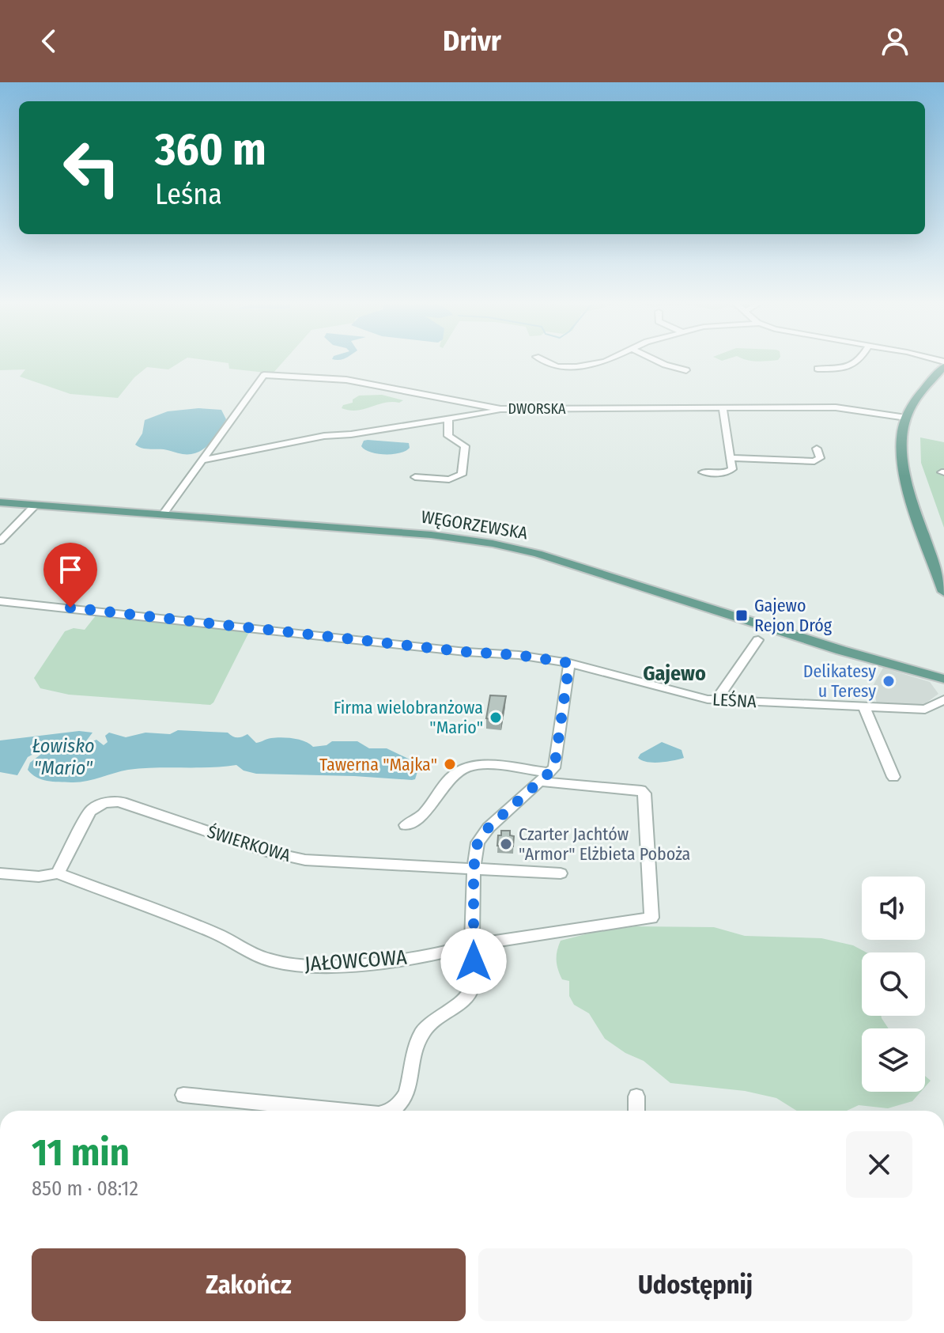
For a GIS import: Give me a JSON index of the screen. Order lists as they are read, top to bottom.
{
  "streets": {
    "main road": ["WĘGORZEWSKA"],
    "street": [
      "DWORSKA",
      "LEŚNA",
      "ŚWIERKOWA",
      "JAŁOWCOWA"
    ]
  },
  "crossings": [
    ["ŚWIERKOWA", "JAŁOWCOWA"]
  ],
  "districts": ["Gajewo"],
  "water": ["Łowisko \"Mario\""],
  "places": {
    "transit": ["Gajewo Rejon Dróg"],
    "other": [
      "Delikatesy u Teresy",
      "Firma wielobranżowa \"Mario\"",
      "Tawerna \"Majka\"",
      "Czarter Jachtów \"Armor\" Elżbieta Poboża"
    ]
  },
  "page": {
    "header": "Drivr",
    "turn": ["360 m", "Leśna"],
    "heading": ["11 min", "850 m · 08:12"],
    "buttons": ["Zakończ", "Udostępnij"]
  }
}
